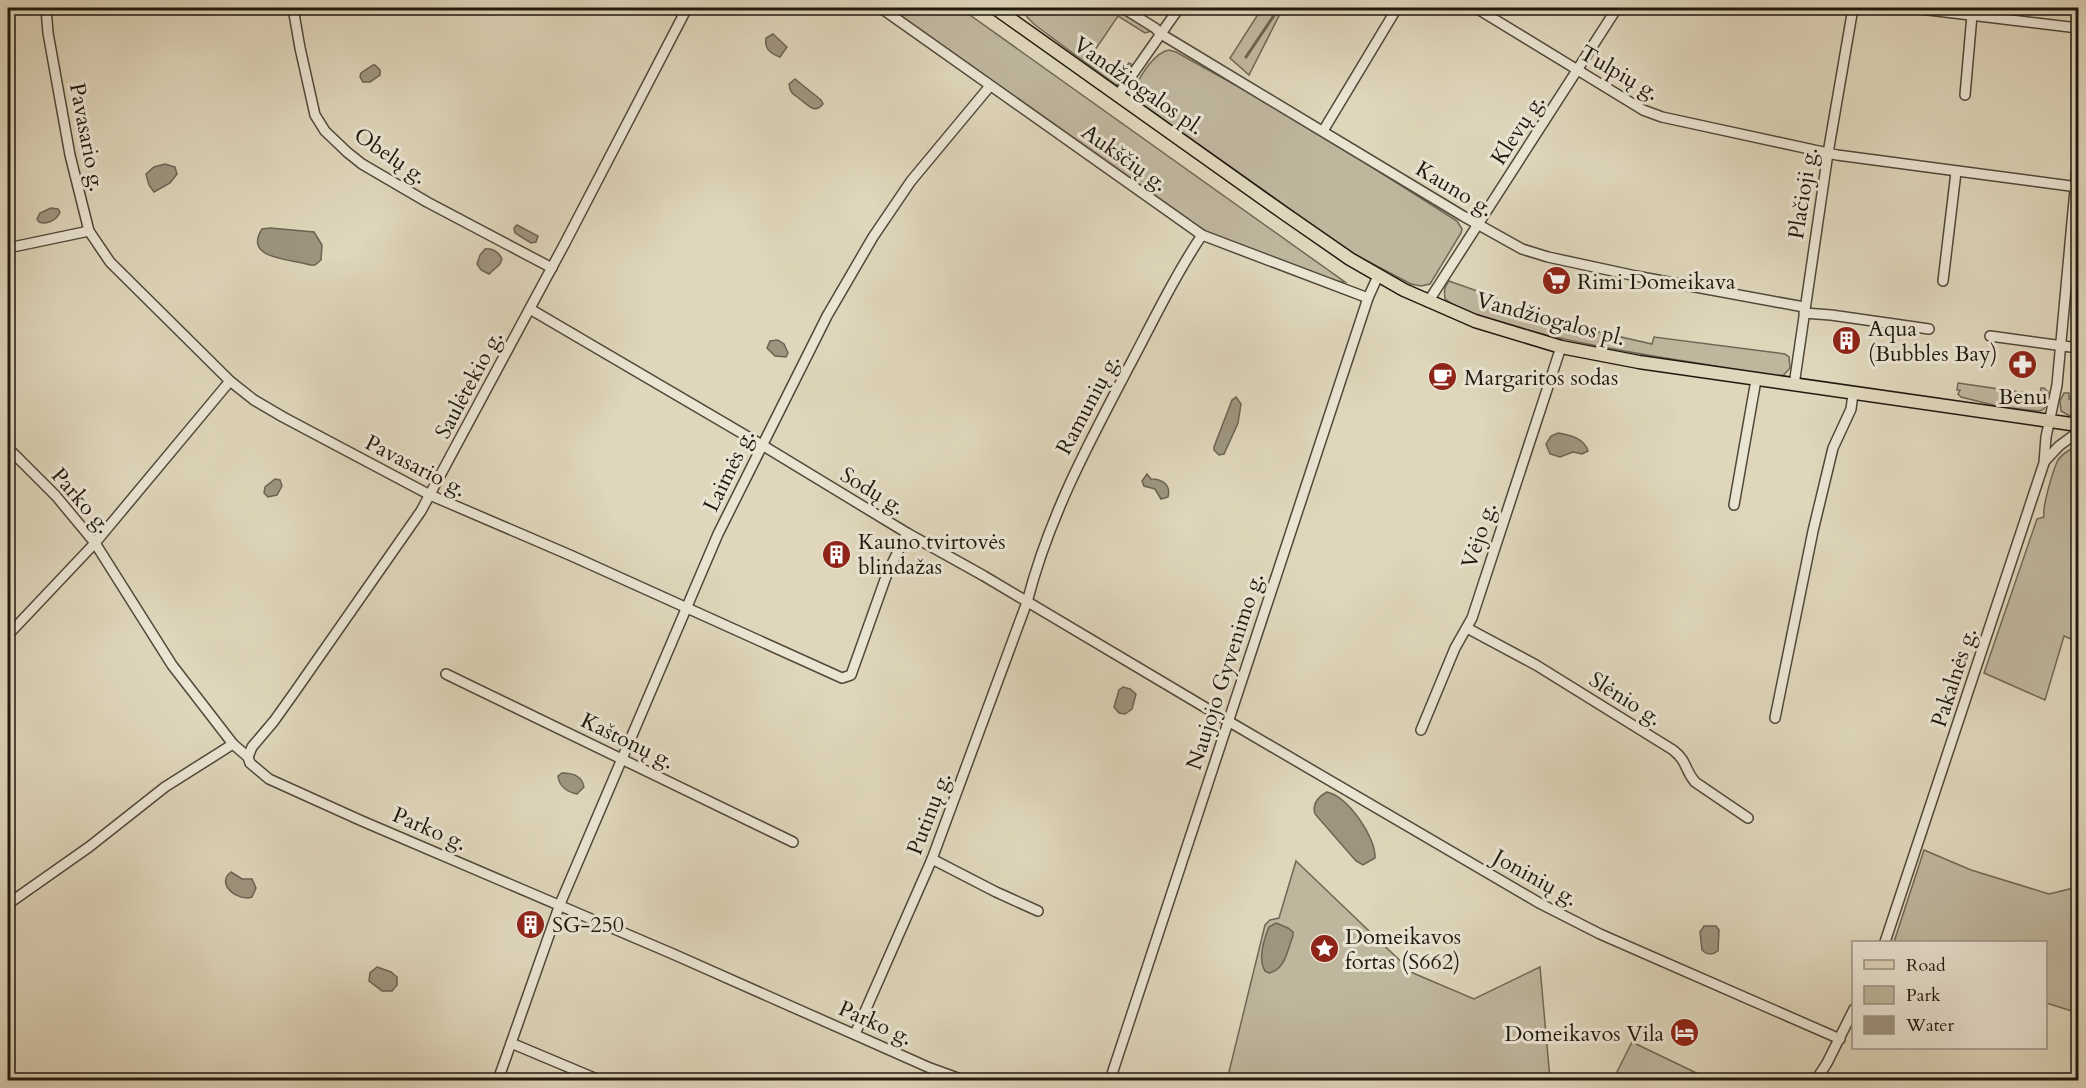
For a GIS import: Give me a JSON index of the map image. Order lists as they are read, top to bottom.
{
  "streets": {
    "main road": ["Vandžiogalos pl."],
    "street": [
      "Tulpių g.",
      "Klevų g.",
      "Pavasario g.",
      "Obelų g.",
      "Aukščių g.",
      "Kauno g.",
      "Plačioji g.",
      "Saulėtekio g.",
      "Ramunių g.",
      "Laimės g.",
      "Sodų g.",
      "Parko g.",
      "Vėjo g.",
      "Naujojo Gyvenimo g.",
      "Pakalnės g.",
      "Slėnio g.",
      "Kaštonų g.",
      "Putinų g.",
      "Joninių g."
    ]
  },
  "crossings": [
    ["Tulpių g.", "Klevų g."],
    ["Tulpių g.", "Plačioji g."],
    ["Tulpių g.", "Pakalnės g."],
    ["Vandžiogalos pl.", "Klevų g."],
    ["Vandžiogalos pl.", "Plačioji g."],
    ["Vandžiogalos pl.", "Vėjo g."],
    ["Vandžiogalos pl.", "Naujojo Gyvenimo g."],
    ["Vandžiogalos pl.", "Pakalnės g."],
    ["Klevų g.", "Kauno g."],
    ["Pavasario g.", "Saulėtekio g."],
    ["Pavasario g.", "Laimės g."],
    ["Pavasario g.", "Sodų g."],
    ["Obelų g.", "Saulėtekio g."],
    ["Aukščių g.", "Ramunių g."],
    ["Aukščių g.", "Laimės g."],
    ["Aukščių g.", "Naujojo Gyvenimo g."],
    ["Kauno g.", "Plačioji g."],
    ["Saulėtekio g.", "Sodų g."],
    ["Saulėtekio g.", "Parko g."],
    ["Ramunių g.", "Sodų g."],
    ["Ramunių g.", "Putinų g."],
    ["Laimės g.", "Sodų g."],
    ["Laimės g.", "Parko g."],
    ["Laimės g.", "Kaštonų g."],
    ["Sodų g.", "Naujojo Gyvenimo g."],
    ["Sodų g.", "Putinų g."],
    ["Sodų g.", "Joninių g."],
    ["Parko g.", "Putinų g."],
    ["Vėjo g.", "Slėnio g."],
    ["Naujojo Gyvenimo g.", "Joninių g."]
  ],
  "places": {
    "supermarket": ["Rimi Domeikava"],
    "building": ["Aqua (Bubbles Bay)", "Kauno tvirtovės blindažas", "SG-250"],
    "pharmacy": ["Benu"],
    "cafe": ["Margaritos sodas"],
    "place": ["Domeikavos fortas (S662)"],
    "hotel": ["Domeikavos Vila"]
  },
  "legend": ["Road", "Park", "Water"]
}
